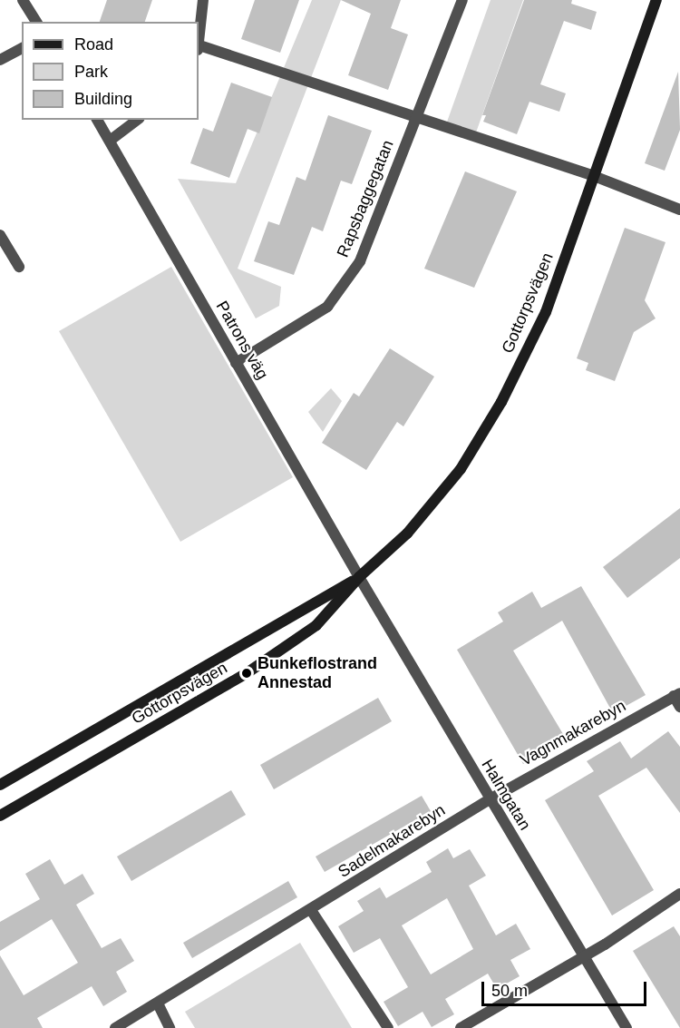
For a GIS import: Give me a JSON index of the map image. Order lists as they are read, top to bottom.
{
  "streets": {
    "street": [
      "Rapsbaggegatan",
      "Gottorpsvägen",
      "Patrons väg",
      "Vagnmakarebyn",
      "Halmgatan",
      "Sadelmakarebyn"
    ]
  },
  "crossings": [
    ["Rapsbaggegatan", "Patrons väg"],
    ["Gottorpsvägen", "Patrons väg"],
    ["Gottorpsvägen", "Halmgatan"],
    ["Patrons väg", "Halmgatan"],
    ["Vagnmakarebyn", "Halmgatan"],
    ["Vagnmakarebyn", "Sadelmakarebyn"],
    ["Halmgatan", "Sadelmakarebyn"]
  ],
  "places": ["Bunkeflostrand Annestad"],
  "legend": ["Road", "Park", "Building"],
  "scale_bar": "50 m"
}
